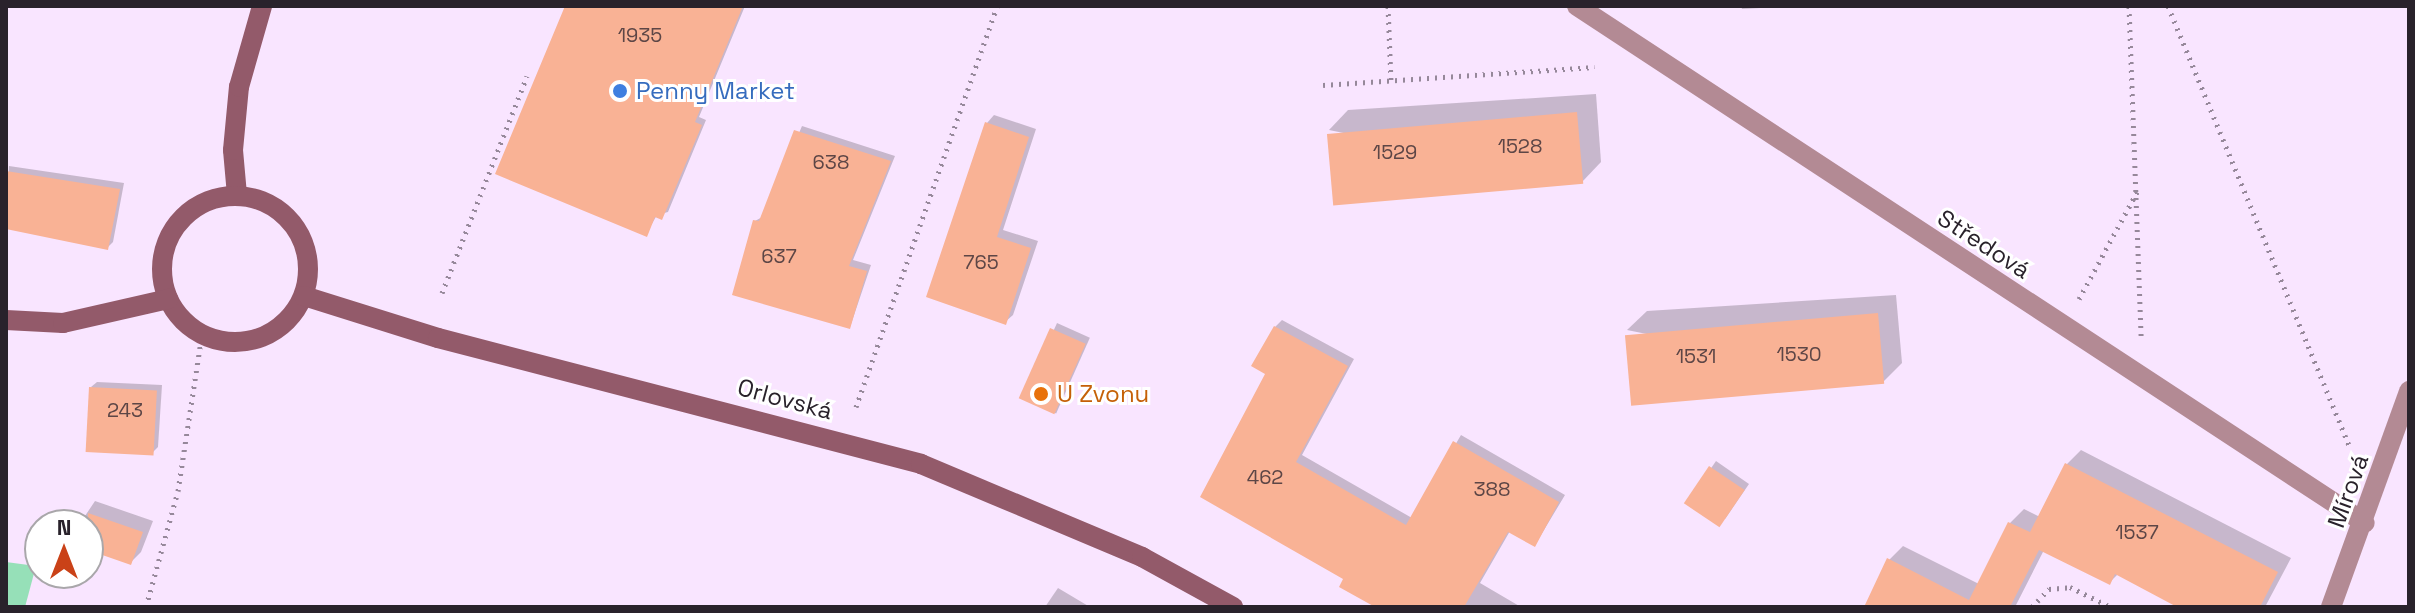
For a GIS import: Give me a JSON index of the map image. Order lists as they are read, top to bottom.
{
  "streets": {
    "main road": ["Orlovská"],
    "street": ["Středová", "Mírová"]
  },
  "crossings": [
    ["Středová", "Mírová"]
  ],
  "places": ["Penny Market", "U Zvonu"],
  "house_numbers": [
    "1935",
    "1528",
    "1529",
    "638",
    "637",
    "765",
    "1530",
    "1531",
    "243",
    "462",
    "388",
    "1537"
  ],
  "north": "top"
}
